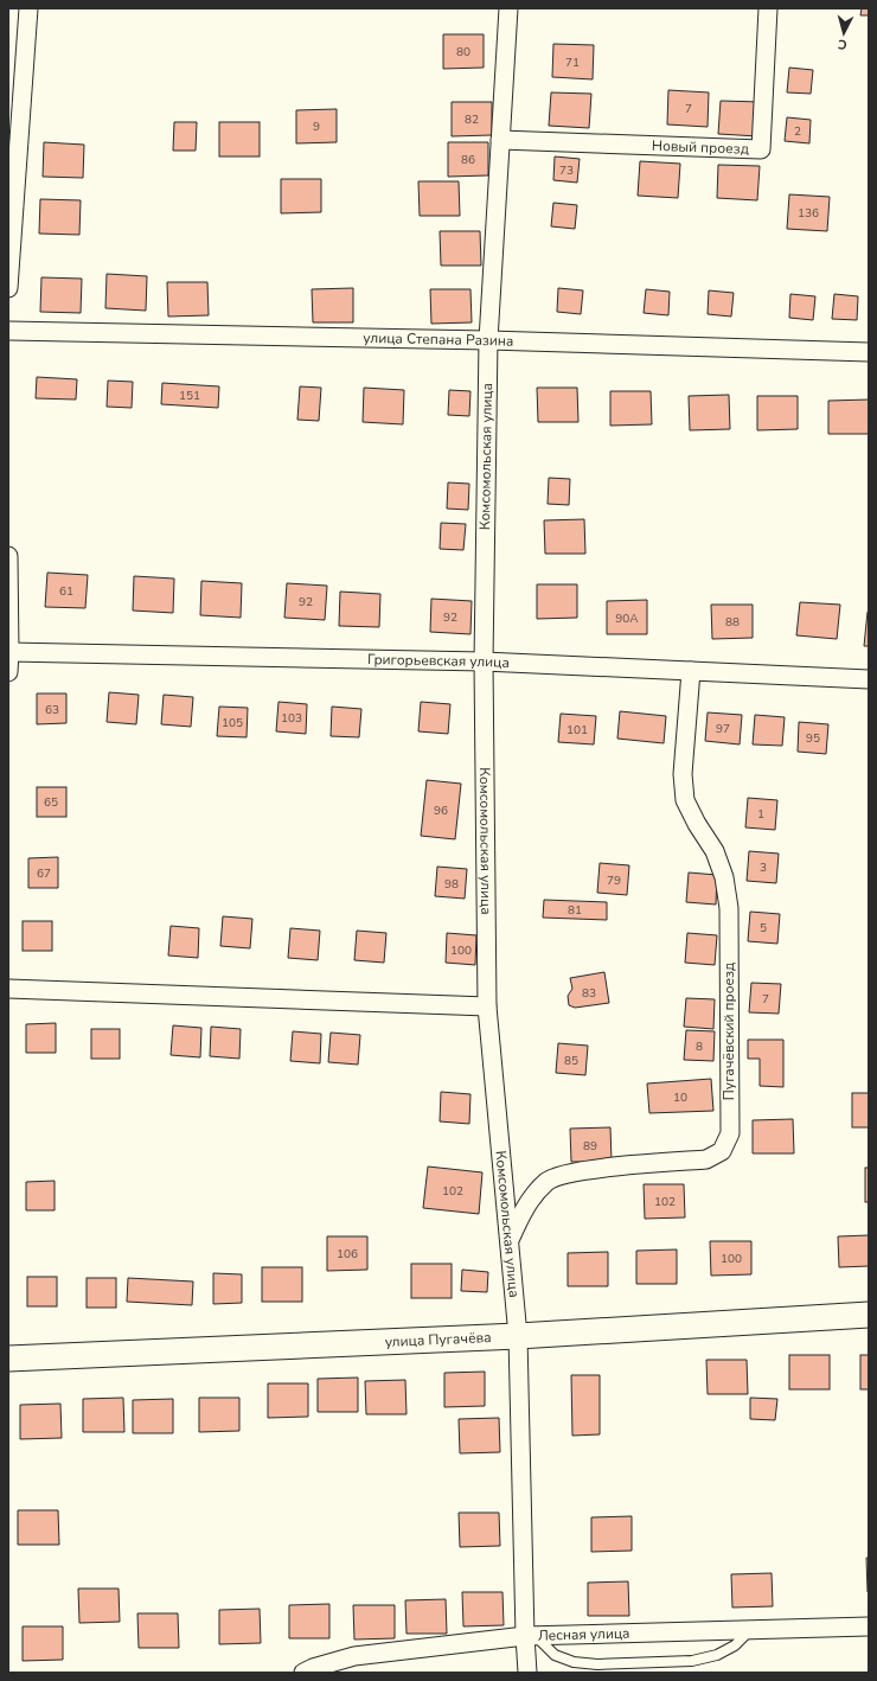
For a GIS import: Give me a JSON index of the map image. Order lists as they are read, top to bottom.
{
  "streets": {
    "main road": ["улица Пугачёва"],
    "street": [
      "Новый проезд",
      "улица Степана Разина",
      "Комсомольская улица",
      "Григорьевская улица",
      "Пугачёвский проезд",
      "Лесная улица"
    ]
  },
  "crossings": [
    ["Новый проезд", "Комсомольская улица"],
    ["улица Степана Разина", "Комсомольская улица"],
    ["Комсомольская улица", "Григорьевская улица"],
    ["Комсомольская улица", "Пугачёвский проезд"],
    ["Комсомольская улица", "улица Пугачёва"],
    ["Комсомольская улица", "Лесная улица"],
    ["Григорьевская улица", "Пугачёвский проезд"]
  ],
  "house_numbers": [
    "80",
    "71",
    "7",
    "82",
    "9",
    "2",
    "86",
    "73",
    "136",
    "151",
    "61",
    "92",
    "92",
    "90А",
    "88",
    "63",
    "103",
    "105",
    "97",
    "101",
    "95",
    "65",
    "96",
    "1",
    "3",
    "67",
    "79",
    "98",
    "81",
    "5",
    "100",
    "83",
    "7",
    "8",
    "85",
    "10",
    "89",
    "102",
    "102",
    "106",
    "100"
  ],
  "north": "bottom"
}
